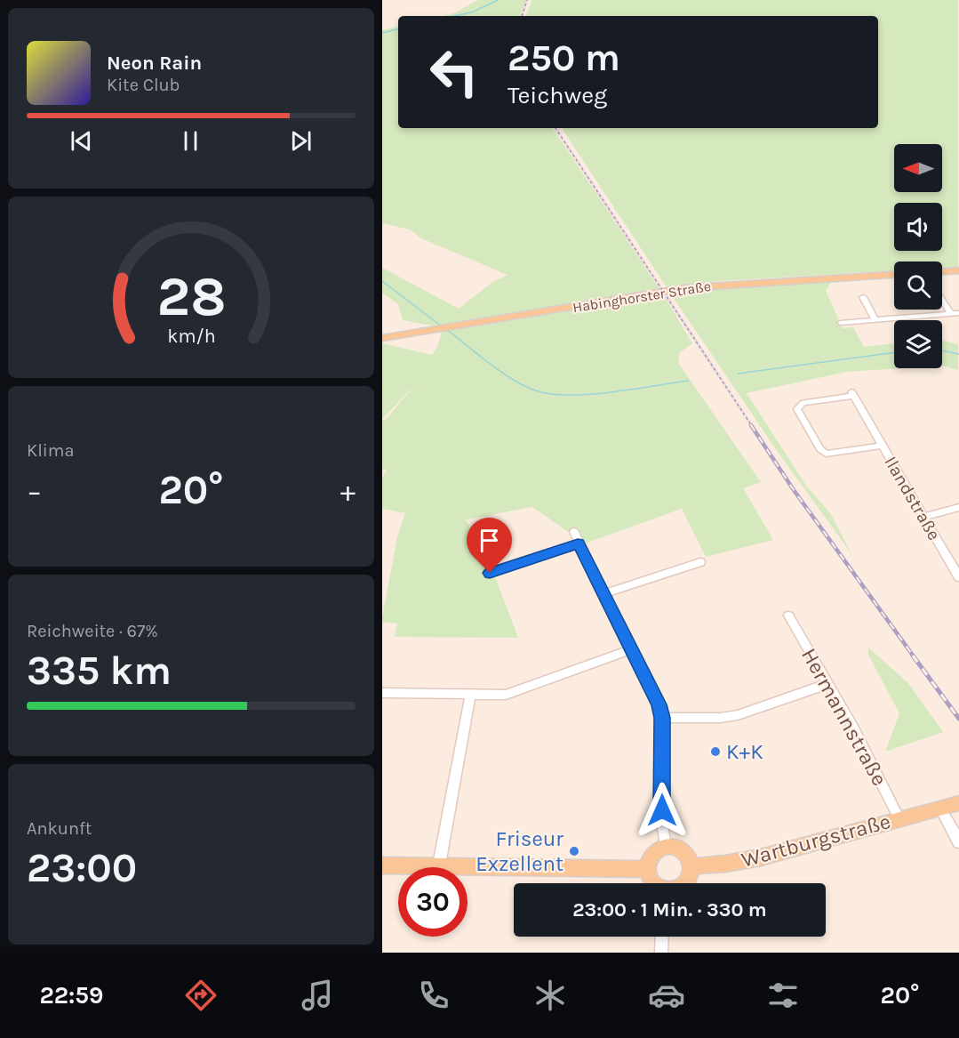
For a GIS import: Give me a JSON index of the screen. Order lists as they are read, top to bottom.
{
  "streets": {
    "main road": ["Habinghorster Straße", "Wartburgstraße"],
    "street": ["Ilandstraße", "Hermannstraße"]
  },
  "crossings": [
    ["Hermannstraße", "Wartburgstraße"]
  ],
  "places": ["K+K", "Friseur Exzellent"],
  "north": "left",
  "page": {
    "turn": ["250 m", "Teichweg"],
    "song": ["Neon Rain", "Kite Club"],
    "tile": [
      "Klima",
      ["Reichweite · 67%", "335 km"],
      ["Ankunft", "23:00"]
    ],
    "heat": ["−", "20°", "+"],
    "limit": "30",
    "trip": "23:00 · 1 Min. · 330 m",
    "tabs": ["22:59", "20°"],
    "gauge": ["28", "km/h"]
  }
}
